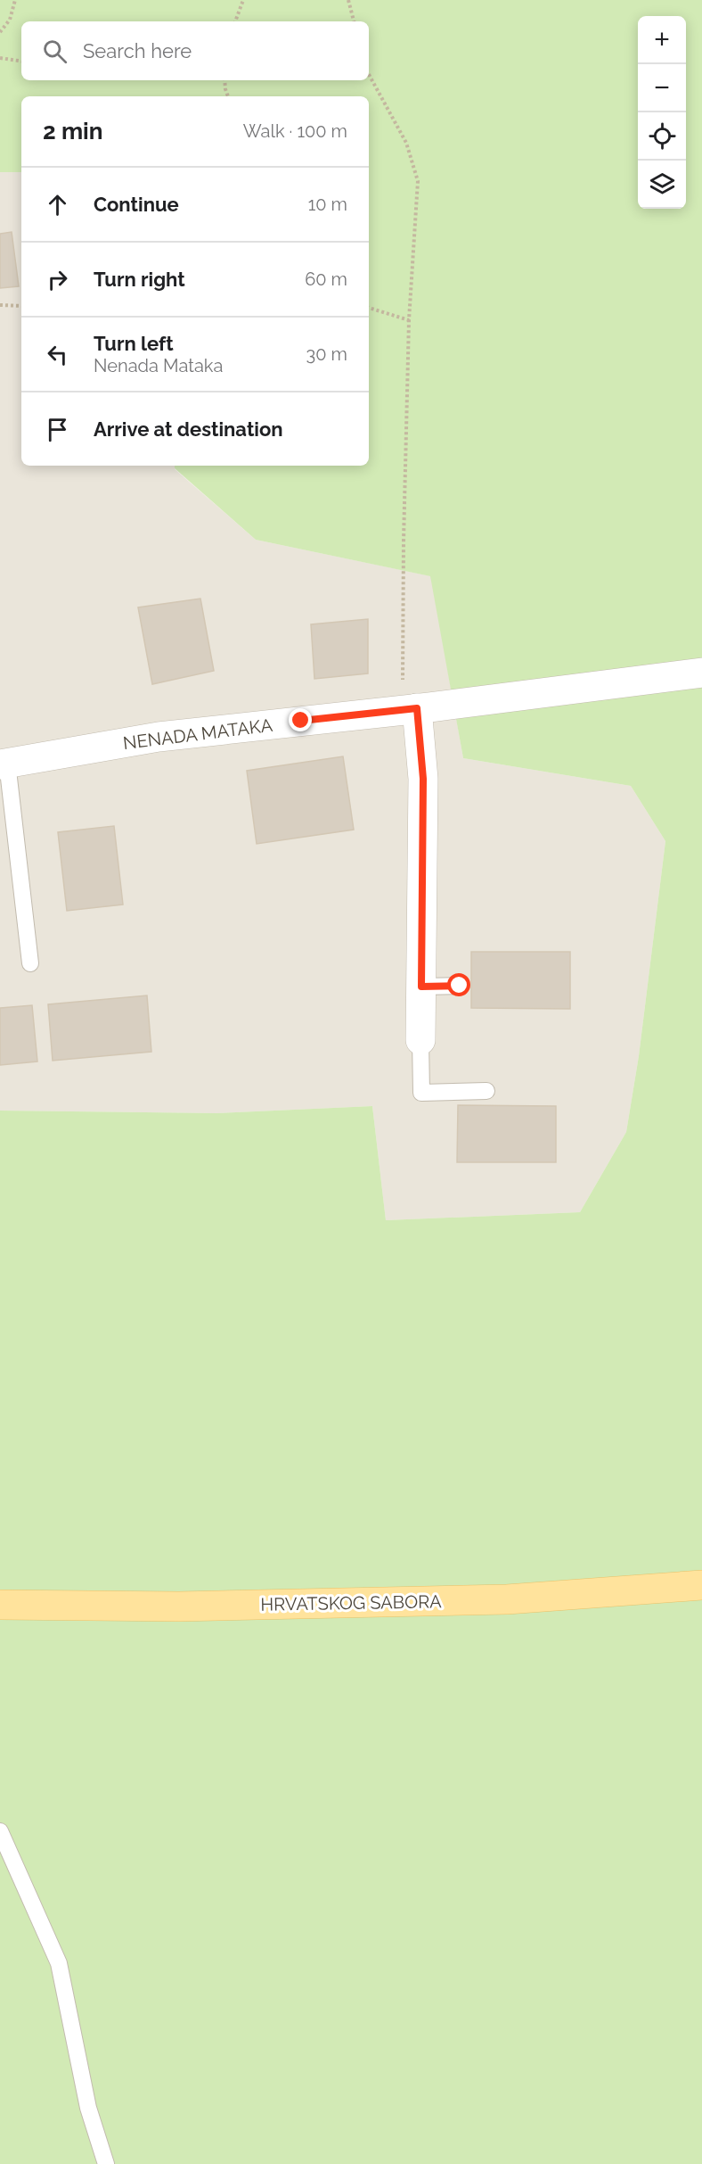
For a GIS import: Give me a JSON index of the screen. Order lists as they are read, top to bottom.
{
  "streets": {
    "main road": ["HRVATSKOG SABORA"],
    "street": ["NENADA MATAKA"]
  },
  "page": {
    "map_buttons": ["+", "−"],
    "search": "Search here",
    "heading": ["2 min", "Walk · 100 m"],
    "list": [
      ["Continue", "10 m"],
      ["Turn right", "60 m"],
      ["Turn left", "Nenada Mataka", "30 m"],
      "Arrive at destination"
    ]
  }
}
